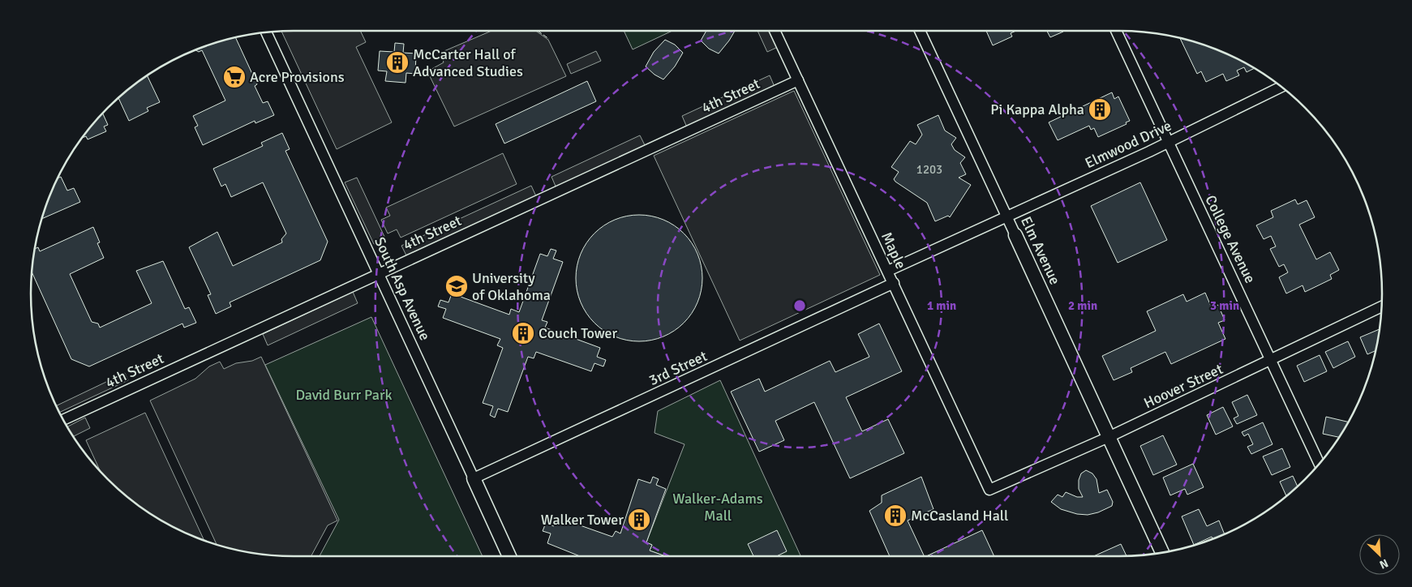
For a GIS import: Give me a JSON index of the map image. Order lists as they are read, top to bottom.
{
  "streets": {
    "street": [
      "4th Street",
      "Elmwood Drive",
      "College Avenue",
      "Maple",
      "Elm Avenue",
      "South Asp Avenue",
      "3rd Street",
      "Hoover Street"
    ]
  },
  "crossings": [
    ["4th Street", "Maple"],
    ["4th Street", "South Asp Avenue"],
    ["Elmwood Drive", "College Avenue"],
    ["Elmwood Drive", "Maple"],
    ["Elmwood Drive", "Elm Avenue"],
    ["College Avenue", "Hoover Street"],
    ["Maple", "3rd Street"],
    ["Maple", "Hoover Street"],
    ["Elm Avenue", "Hoover Street"],
    ["South Asp Avenue", "3rd Street"]
  ],
  "parks": ["David Burr Park", "Walker-Adams Mall"],
  "places": {
    "building": [
      "McCarter Hall of Advanced Studies",
      "Pi Kappa Alpha",
      "Couch Tower",
      "McCasland Hall",
      "Walker Tower"
    ],
    "supermarket": ["Acre Provisions"],
    "school or university": ["University of Oklahoma"]
  },
  "house_numbers": ["1203"],
  "north": "bottom right",
  "rings": ["1 min", "2 min", "3 min"]
}
